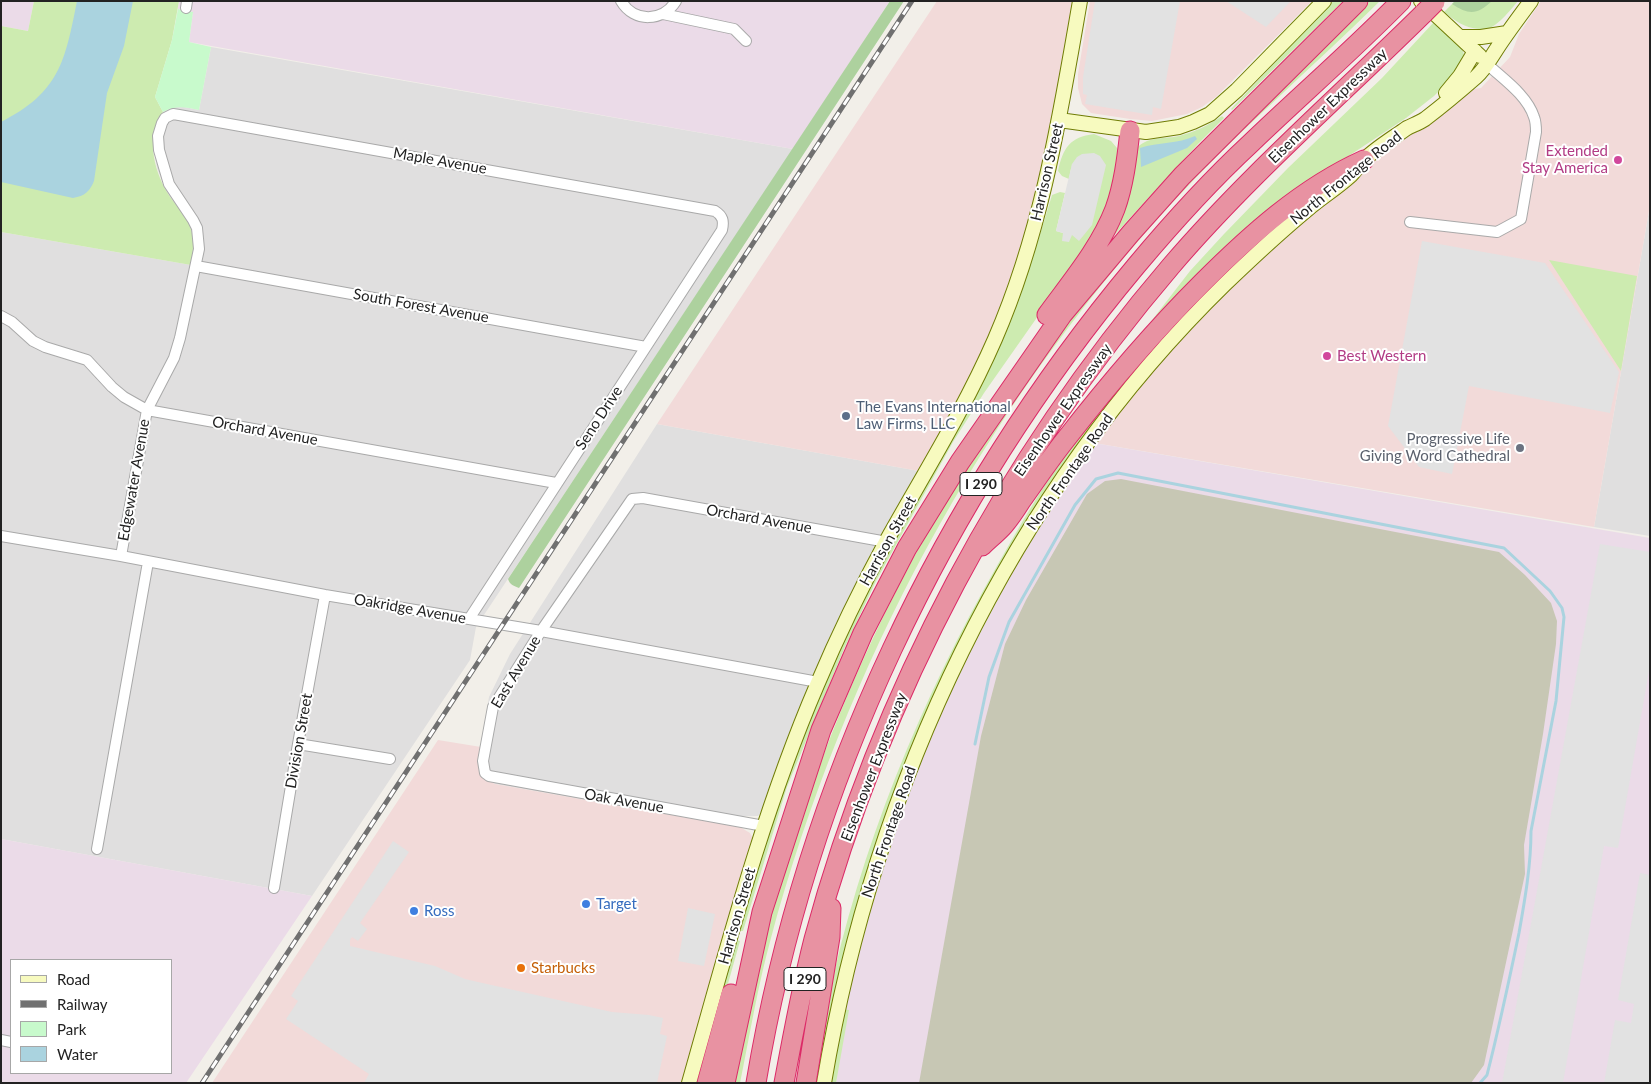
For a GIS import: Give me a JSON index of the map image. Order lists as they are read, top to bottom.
{
  "streets": {
    "highway": ["Eisenhower Expressway", "I 290"],
    "main road": ["Harrison Street", "North Frontage Road"],
    "street": [
      "Maple Avenue",
      "South Forest Avenue",
      "Seno Drive",
      "Orchard Avenue",
      "Edgewater Avenue",
      "Oakridge Avenue",
      "East Avenue",
      "Division Street",
      "Oak Avenue"
    ]
  },
  "crossings": [
    ["Maple Avenue", "Seno Drive"],
    ["Maple Avenue", "Edgewater Avenue"],
    ["Harrison Street", "Orchard Avenue"],
    ["Harrison Street", "Oakridge Avenue"],
    ["Harrison Street", "Oak Avenue"],
    ["South Forest Avenue", "Seno Drive"],
    ["South Forest Avenue", "Edgewater Avenue"],
    ["Seno Drive", "Orchard Avenue"],
    ["Seno Drive", "Oakridge Avenue"],
    ["Orchard Avenue", "Edgewater Avenue"],
    ["Orchard Avenue", "East Avenue"],
    ["Edgewater Avenue", "Oakridge Avenue"],
    ["Oakridge Avenue", "East Avenue"],
    ["Oakridge Avenue", "Division Street"],
    ["East Avenue", "Oak Avenue"]
  ],
  "places": [
    "Extended Stay America",
    "Best Western",
    "The Evans International Law Firms, LLC",
    "Progressive Life Giving Word Cathedral",
    "Target",
    "Ross",
    "Starbucks"
  ],
  "legend": [
    "Road",
    "Railway",
    "Park",
    "Water"
  ]
}
